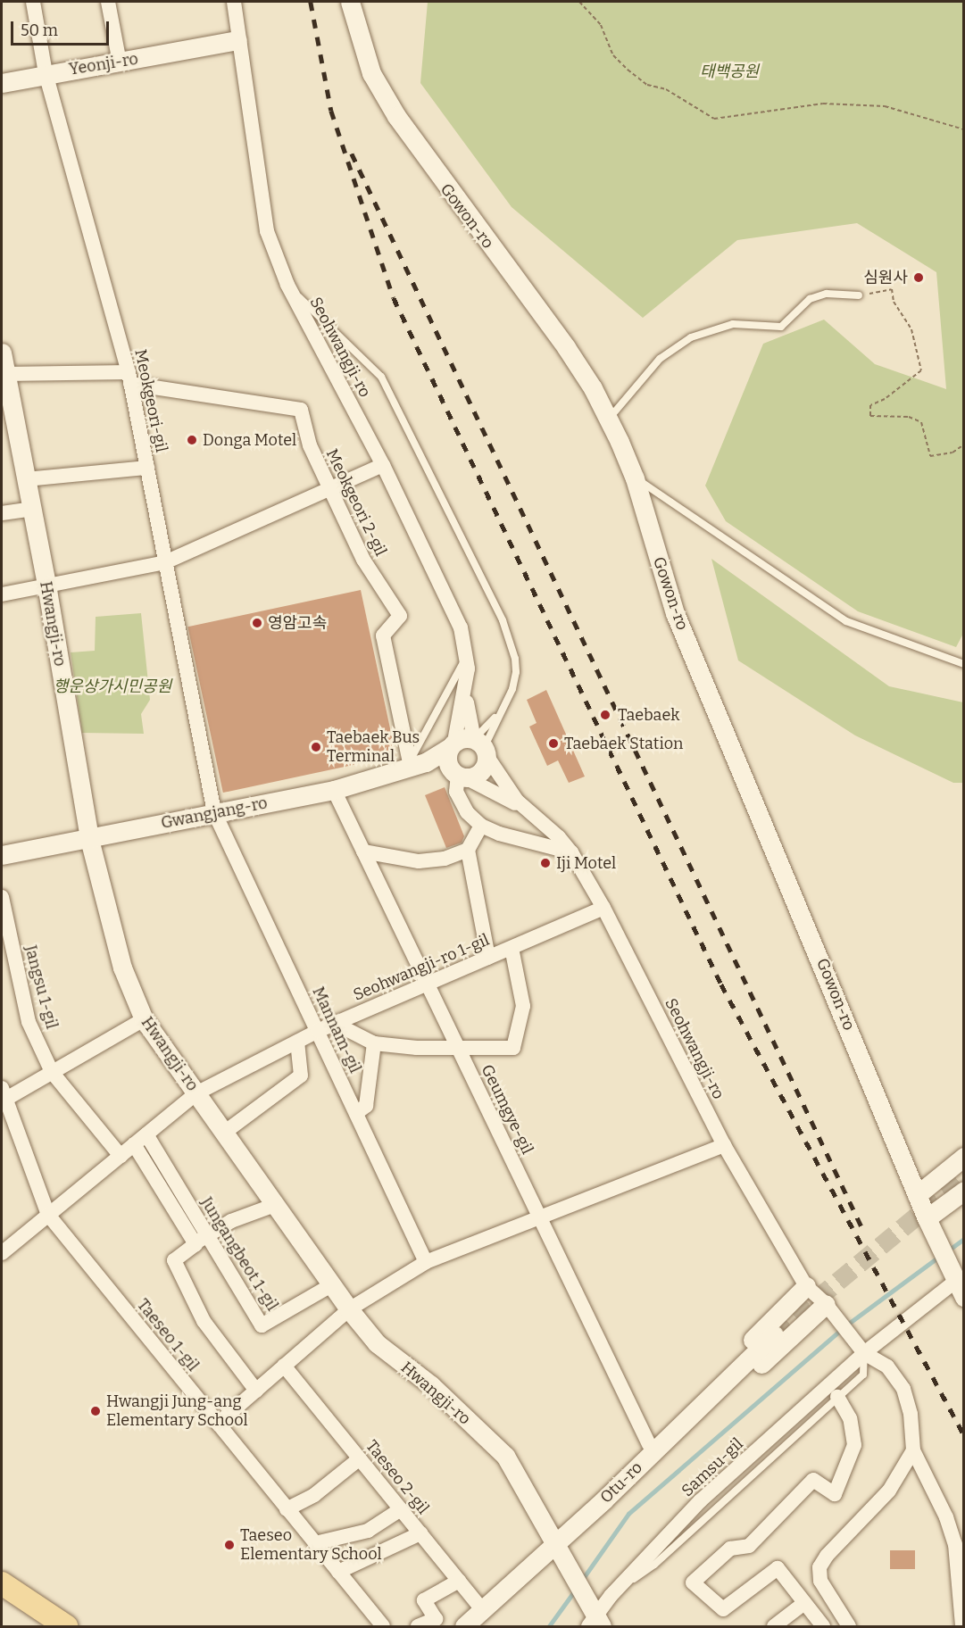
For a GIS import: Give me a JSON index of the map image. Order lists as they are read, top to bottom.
{
  "streets": {
    "street": [
      "Yeonji-ro",
      "Gowon-ro",
      "Seohwangji-ro",
      "Meokgeori-gil",
      "Meokgeori 2-gil",
      "Hwangji-ro",
      "Gwangjang-ro",
      "Seohwangji-ro 1-gil",
      "Jangsu 1-gil",
      "Mannam-gil",
      "Geumgye-gil",
      "Jungangbeot 1-gil",
      "Taeseo 1-gil",
      "Samsu-gil",
      "Taeseo 2-gil",
      "Otu-ro"
    ]
  },
  "crossings": [
    ["Yeonji-ro", "Seohwangji-ro"],
    ["Yeonji-ro", "Meokgeori-gil"],
    ["Gowon-ro", "Samsu-gil"],
    ["Seohwangji-ro", "Seohwangji-ro 1-gil"],
    ["Seohwangji-ro", "Samsu-gil"],
    ["Meokgeori-gil", "Meokgeori 2-gil"],
    ["Meokgeori-gil", "Gwangjang-ro"],
    ["Meokgeori-gil", "Mannam-gil"],
    ["Meokgeori 2-gil", "Gwangjang-ro"],
    ["Hwangji-ro", "Gwangjang-ro"],
    ["Hwangji-ro", "Seohwangji-ro 1-gil"],
    ["Hwangji-ro", "Jungangbeot 1-gil"],
    ["Hwangji-ro", "Samsu-gil"],
    ["Hwangji-ro", "Otu-ro"],
    ["Gwangjang-ro", "Mannam-gil"],
    ["Gwangjang-ro", "Geumgye-gil"],
    ["Seohwangji-ro 1-gil", "Jangsu 1-gil"],
    ["Seohwangji-ro 1-gil", "Mannam-gil"],
    ["Seohwangji-ro 1-gil", "Geumgye-gil"],
    ["Seohwangji-ro 1-gil", "Jungangbeot 1-gil"],
    ["Seohwangji-ro 1-gil", "Taeseo 1-gil"],
    ["Taeseo 2-gil", "Otu-ro"]
  ],
  "parks": ["태백공원", "행운상가시민공원"],
  "places": [
    "심원사",
    "Donga Motel",
    "영암고속",
    "Taebaek",
    "Taebaek Station",
    "Taebaek Bus Terminal",
    "Iji Motel",
    "Hwangji Jung-ang Elementary School",
    "Taeseo Elementary School"
  ],
  "scale_bar": "50 m"
}
